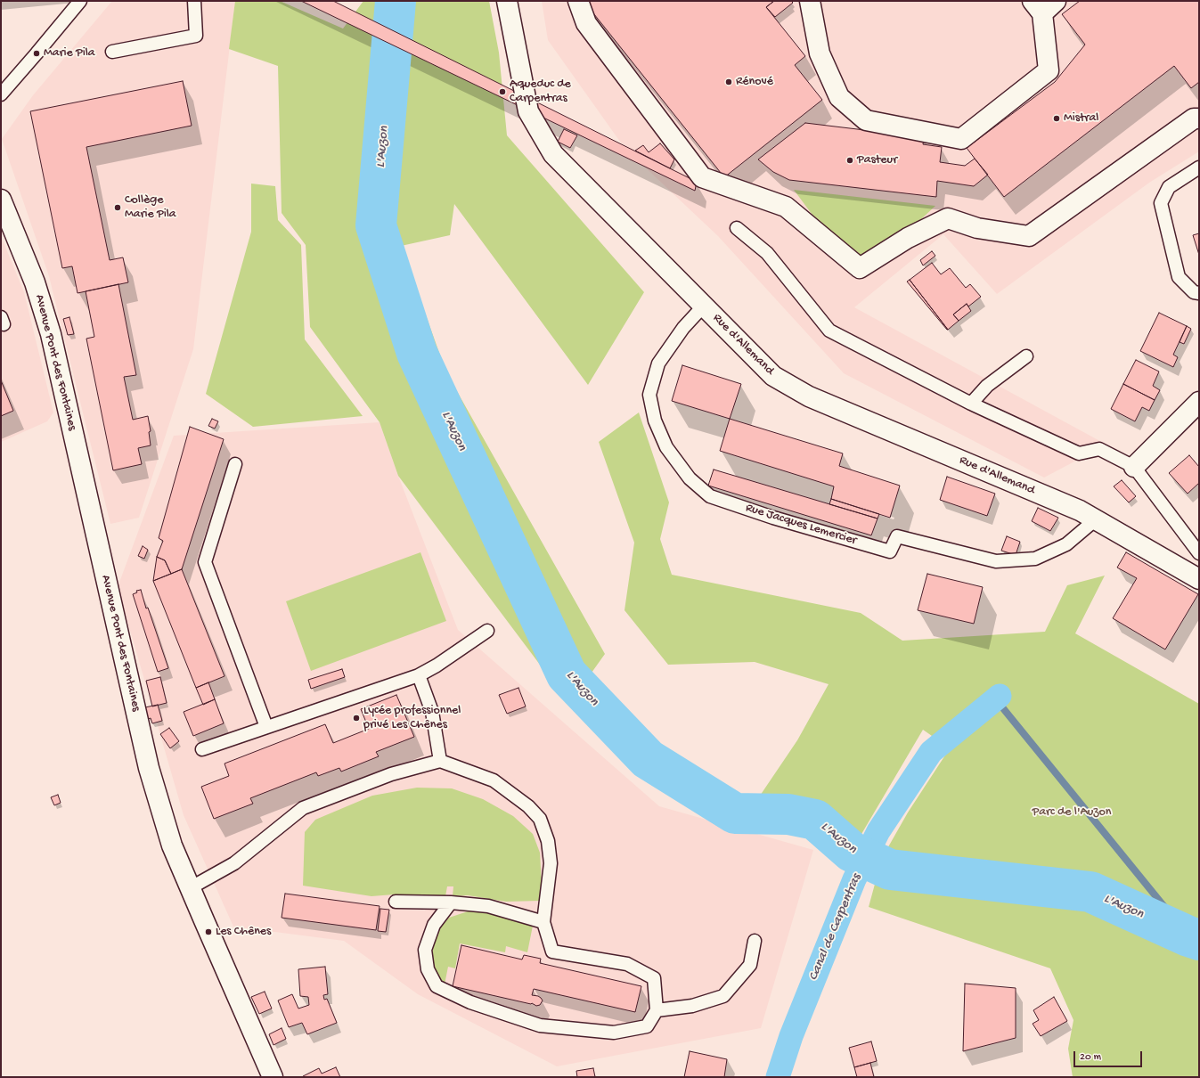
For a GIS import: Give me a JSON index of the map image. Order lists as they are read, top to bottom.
{
  "streets": {
    "street": ["Rue d'Allemand", "Avenue Pont des Fontaines"],
    "lane": ["Rue Jacques Lemercier"]
  },
  "crossings": [
    ["Rue d'Allemand", "Rue Jacques Lemercier"]
  ],
  "water": ["L'Auzon", "Canal de Carpentras"],
  "parks": ["Parc de l'Auzon"],
  "places": [
    "Marie Pila",
    "Rénové",
    "Aqueduc de Carpentras",
    "Mistral",
    "Pasteur",
    "Collège Marie Pila",
    "Lycée professionnel privé Les Chênes",
    "Les Chênes"
  ],
  "scale_bar": "20 m"
}
